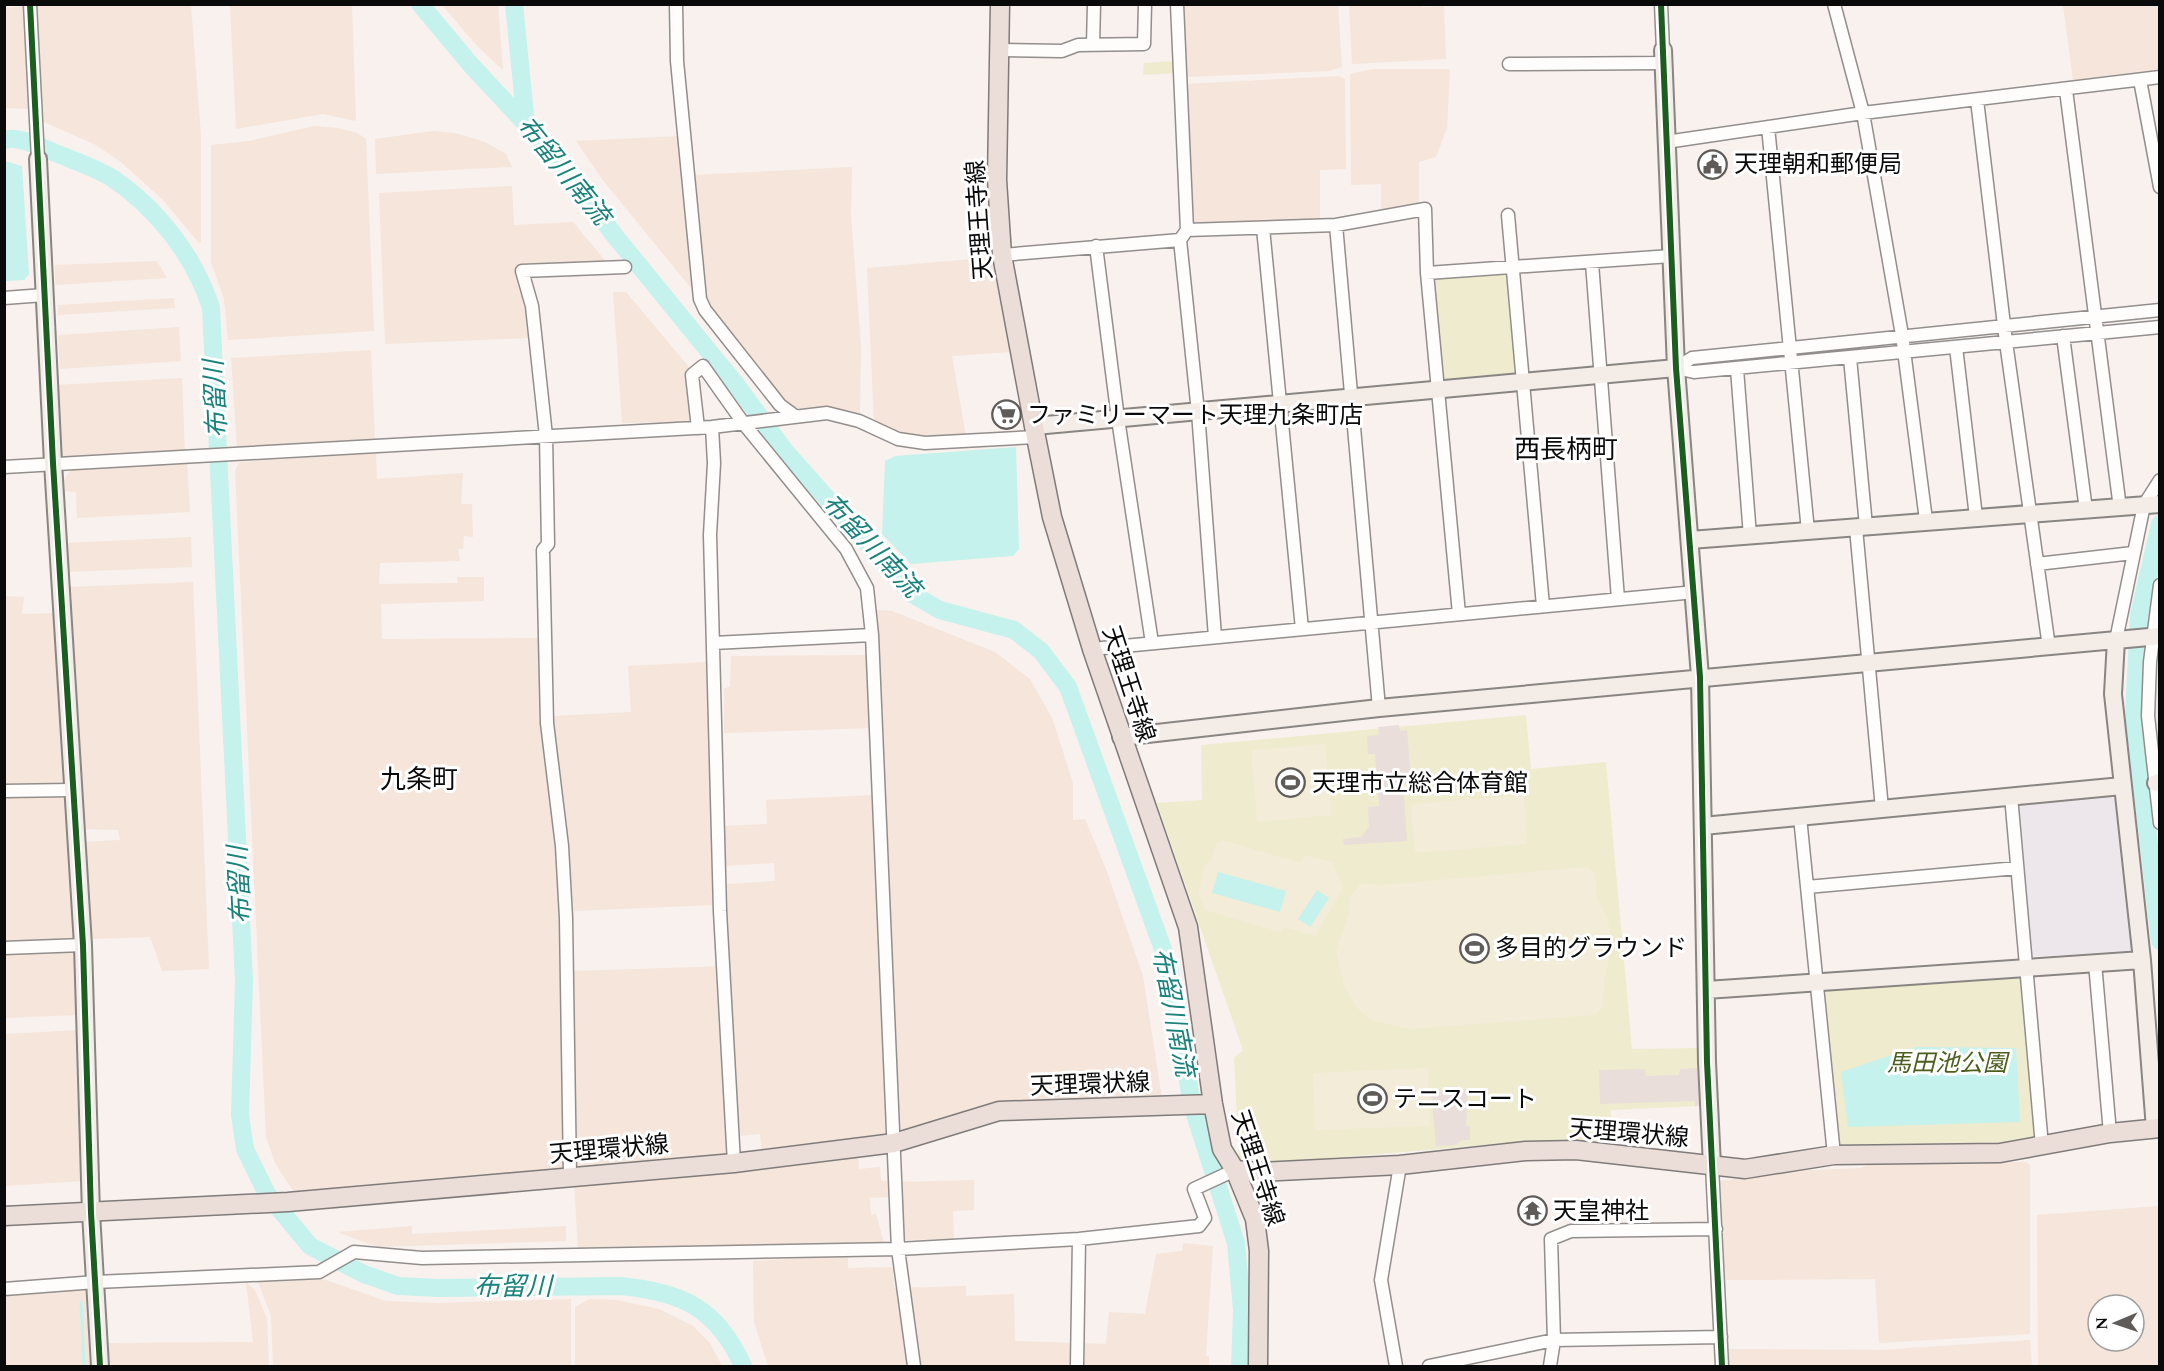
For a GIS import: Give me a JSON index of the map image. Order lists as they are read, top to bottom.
{
  "streets": {
    "main road": ["天理王寺線", "天理環状線"]
  },
  "crossings": [
    ["天理王寺線", "天理環状線"]
  ],
  "districts": ["西長柄町", "九条町"],
  "water": ["布留川南流", "布留川"],
  "parks": ["馬田池公園"],
  "places": {
    "public building": ["天理朝和郵便局"],
    "supermarket": ["ファミリーマート天理九条町店"],
    "sports": ["天理市立総合体育館", "多目的グラウンド", "テニスコート"],
    "temple": ["天皇神社"]
  },
  "north": "left"
}
